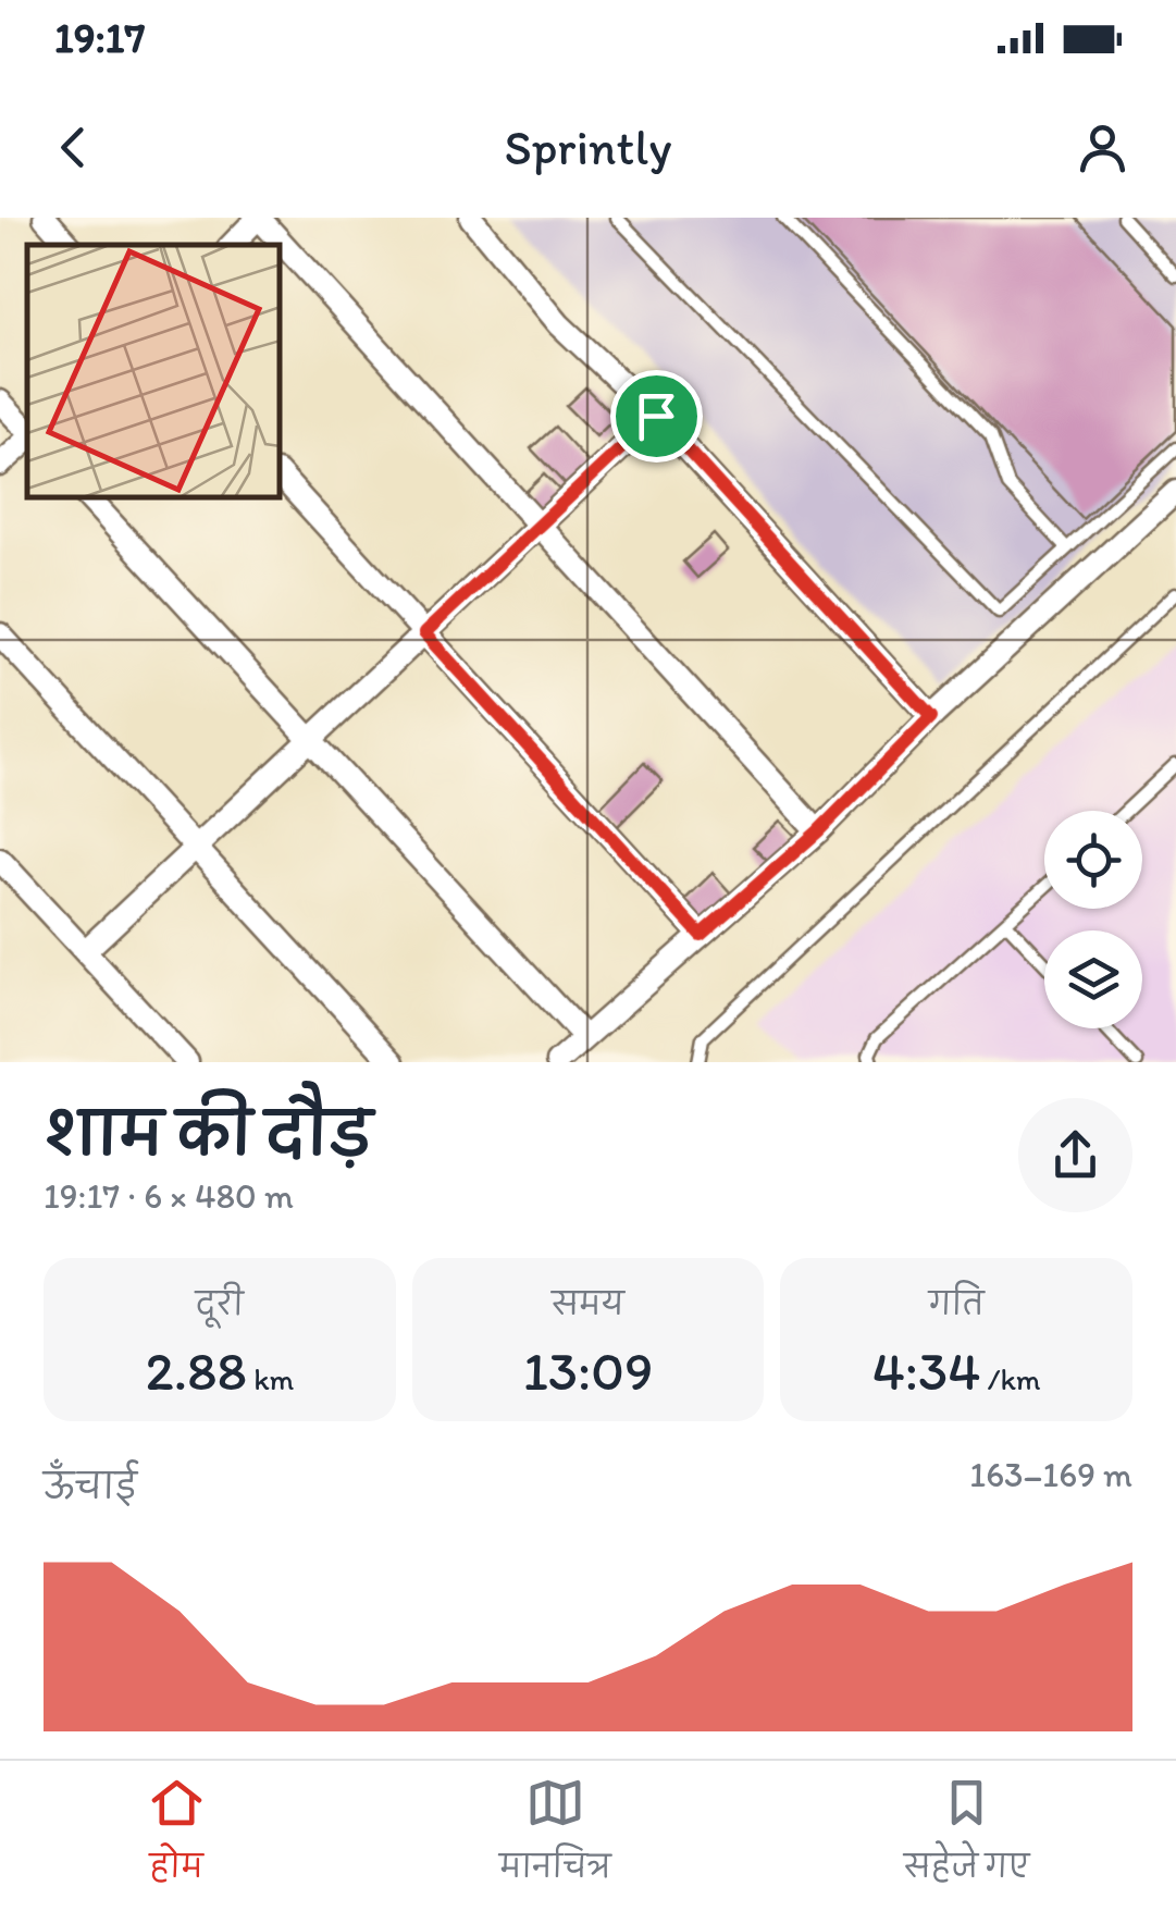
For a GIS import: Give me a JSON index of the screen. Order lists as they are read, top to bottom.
{
  "page": {
    "status": "19:17",
    "header": "Sprintly",
    "heading": ["शाम की दौड़", "19:17 · 6 × 480 m"],
    "stats": [
      ["दूरी", "2.88 km"],
      ["समय", "13:09"],
      ["गति", "4:34 /km"]
    ],
    "chart": ["ऊँचाई", "163–169 m"],
    "tabs": ["होम", "मानचित्र", "सहेजे गए"]
  }
}
